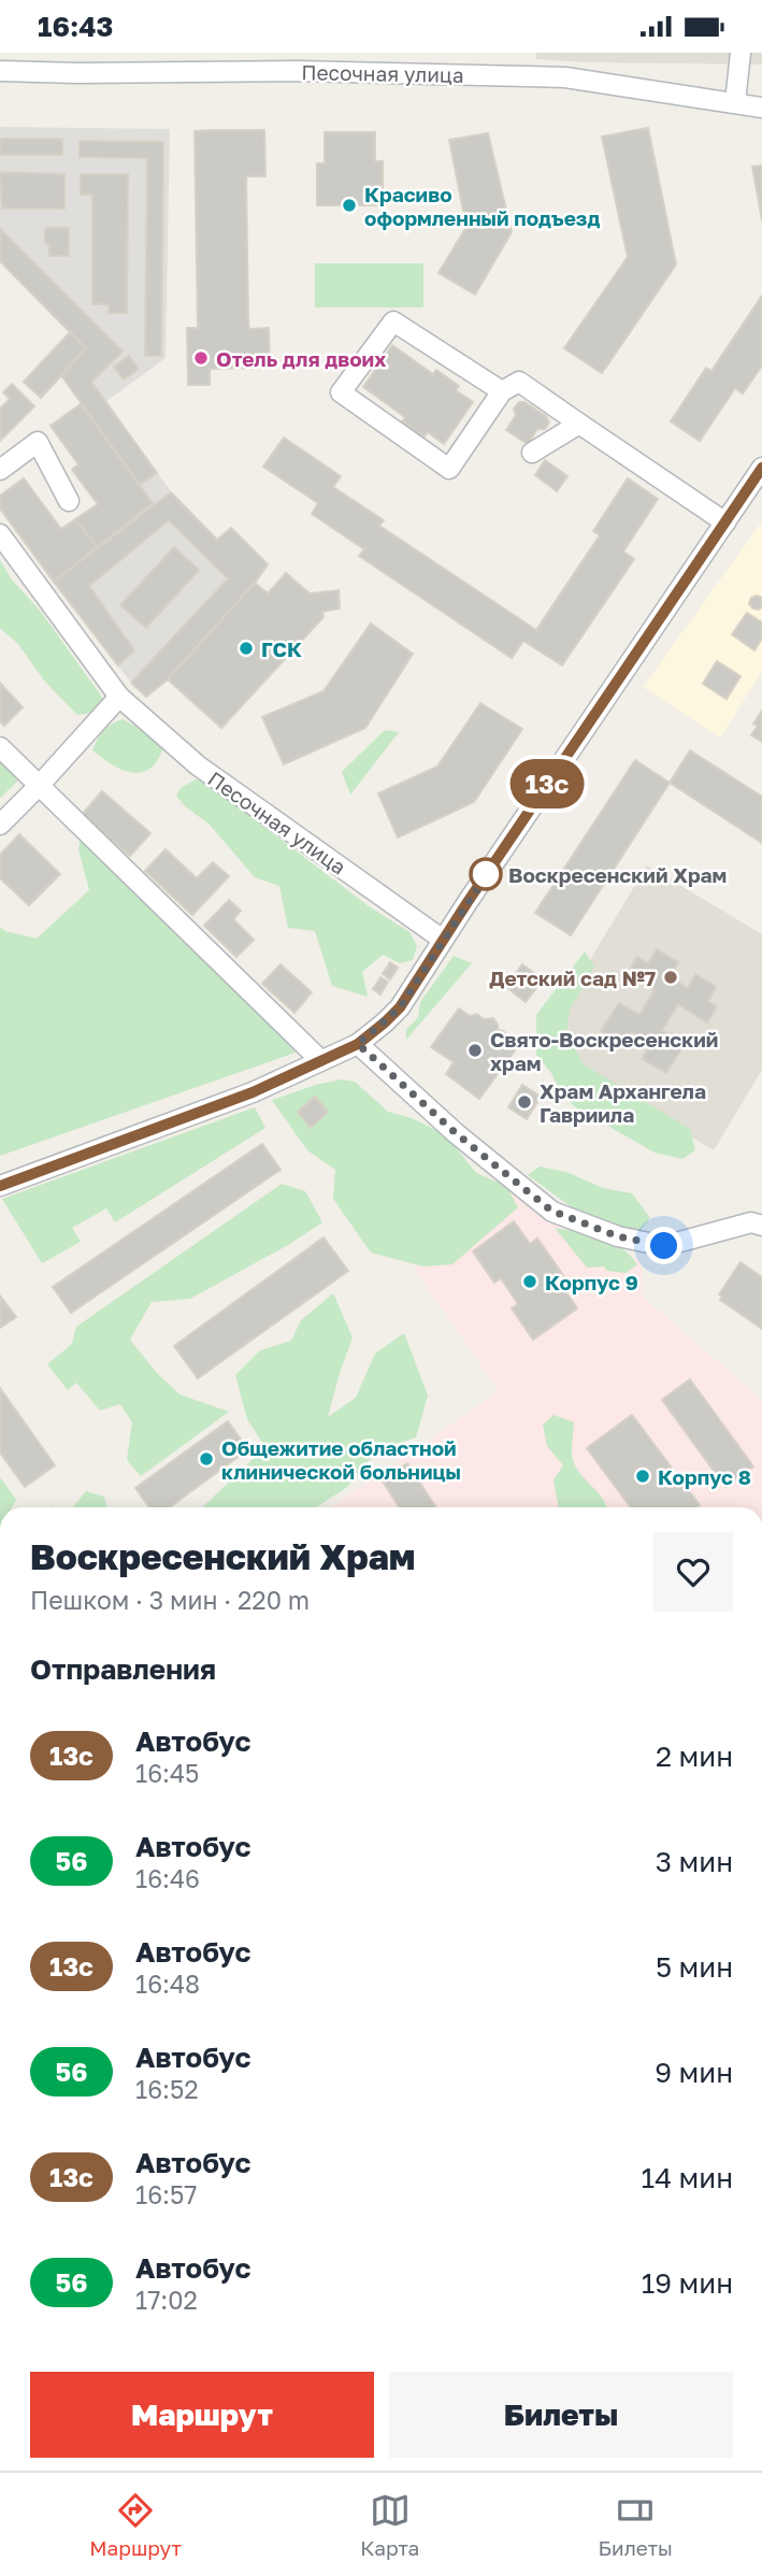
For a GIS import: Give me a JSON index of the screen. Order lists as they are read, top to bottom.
{
  "streets": {
    "street": ["Песочная улица"]
  },
  "places": [
    "Красиво оформленный подъезд",
    "Отель для двоих",
    "ГСК",
    "Воскресенский Храм",
    "Детский сад №7",
    "Свято-Воскресенский храм",
    "Храм Архангела Гавриила",
    "Корпус 9",
    "Общежитие областной клинической больницы",
    "Корпус 8"
  ],
  "lines": ["bus line 13с"],
  "page": {
    "status": "16:43",
    "on_map": "13с",
    "heading": [
      ["Воскресенский Храм", "Пешком · 3 мин · 220 m"],
      "Отправления"
    ],
    "list": [
      {
        "mark": "13с",
        "name": "Автобус",
        "note": "16:45",
        "value": "2 мин"
      },
      {
        "mark": "56",
        "name": "Автобус",
        "note": "16:46",
        "value": "3 мин"
      },
      {
        "mark": "13с",
        "name": "Автобус",
        "note": "16:48",
        "value": "5 мин"
      },
      {
        "mark": "56",
        "name": "Автобус",
        "note": "16:52",
        "value": "9 мин"
      },
      {
        "mark": "13с",
        "name": "Автобус",
        "note": "16:57",
        "value": "14 мин"
      },
      {
        "mark": "56",
        "name": "Автобус",
        "note": "17:02",
        "value": "19 мин"
      }
    ],
    "buttons": ["Маршрут", "Билеты"],
    "tabs": ["Маршрут", "Карта", "Билеты"]
  }
}
